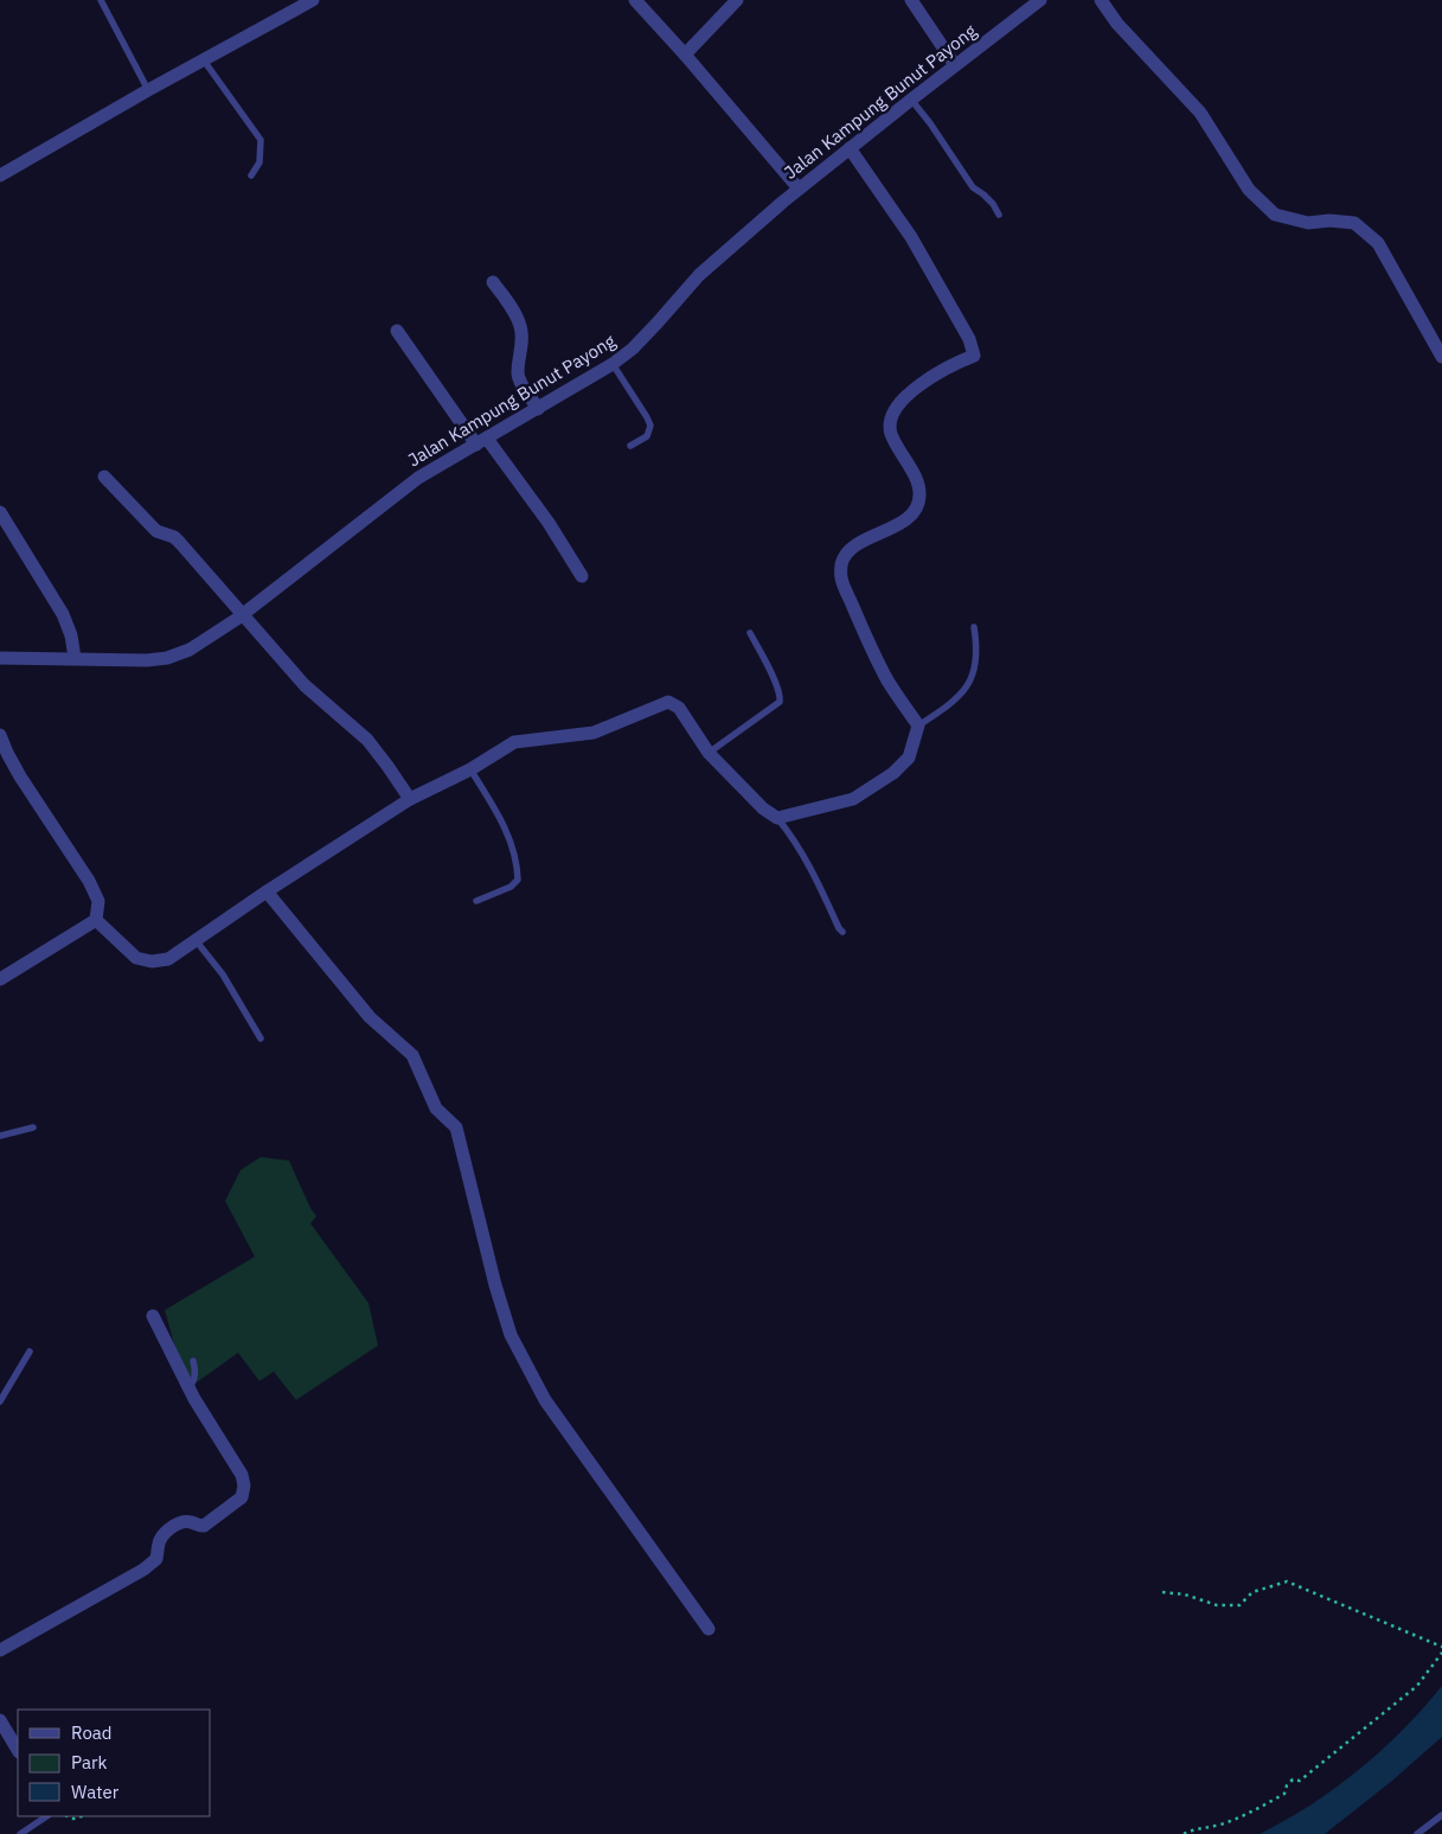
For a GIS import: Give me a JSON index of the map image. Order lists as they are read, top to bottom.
{
  "streets": {
    "street": ["Jalan Kampung Bunut Payong"]
  },
  "legend": ["Road", "Park", "Water"]
}
